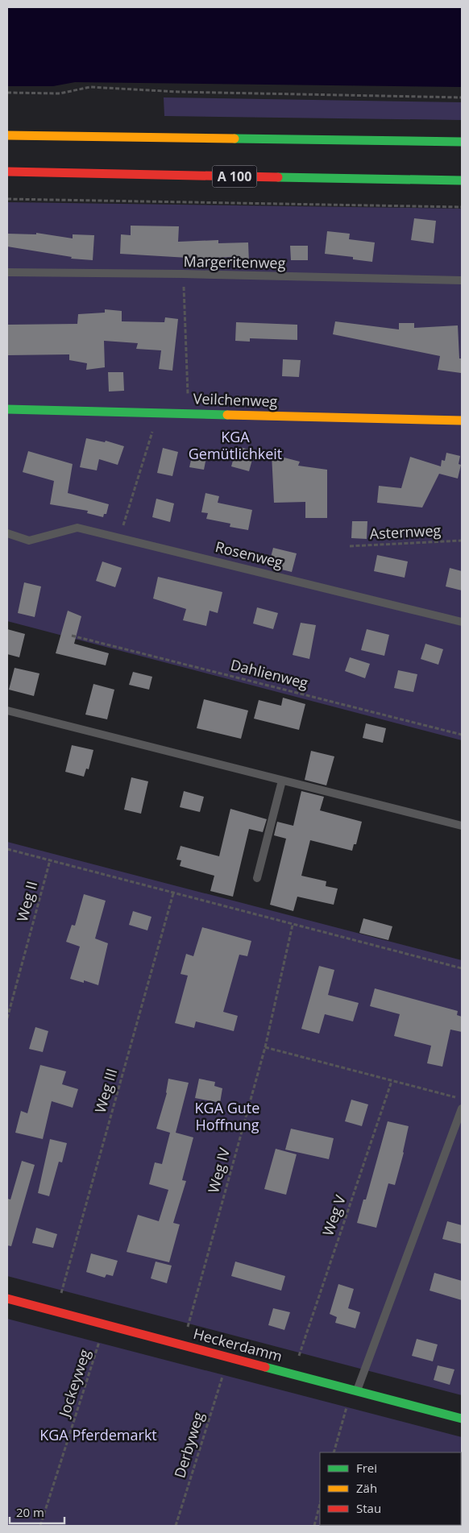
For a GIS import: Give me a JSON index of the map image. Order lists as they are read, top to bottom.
{
  "streets": {
    "main road": ["A 100", "Veilchenweg", "Heckerdamm"],
    "lane": ["Margeritenweg", "Rosenweg"],
    "path": [
      "Asternweg",
      "Dahlienweg",
      "Weg II",
      "Weg III",
      "Weg IV",
      "Weg V",
      "Jockeyweg",
      "Derbyweg"
    ]
  },
  "parks": ["KGA Gemütlichkeit", "KGA Gute Hoffnung", "KGA Pferdemarkt"],
  "legend": ["Frei", "Zäh", "Stau"],
  "scale_bar": "20 m"
}
